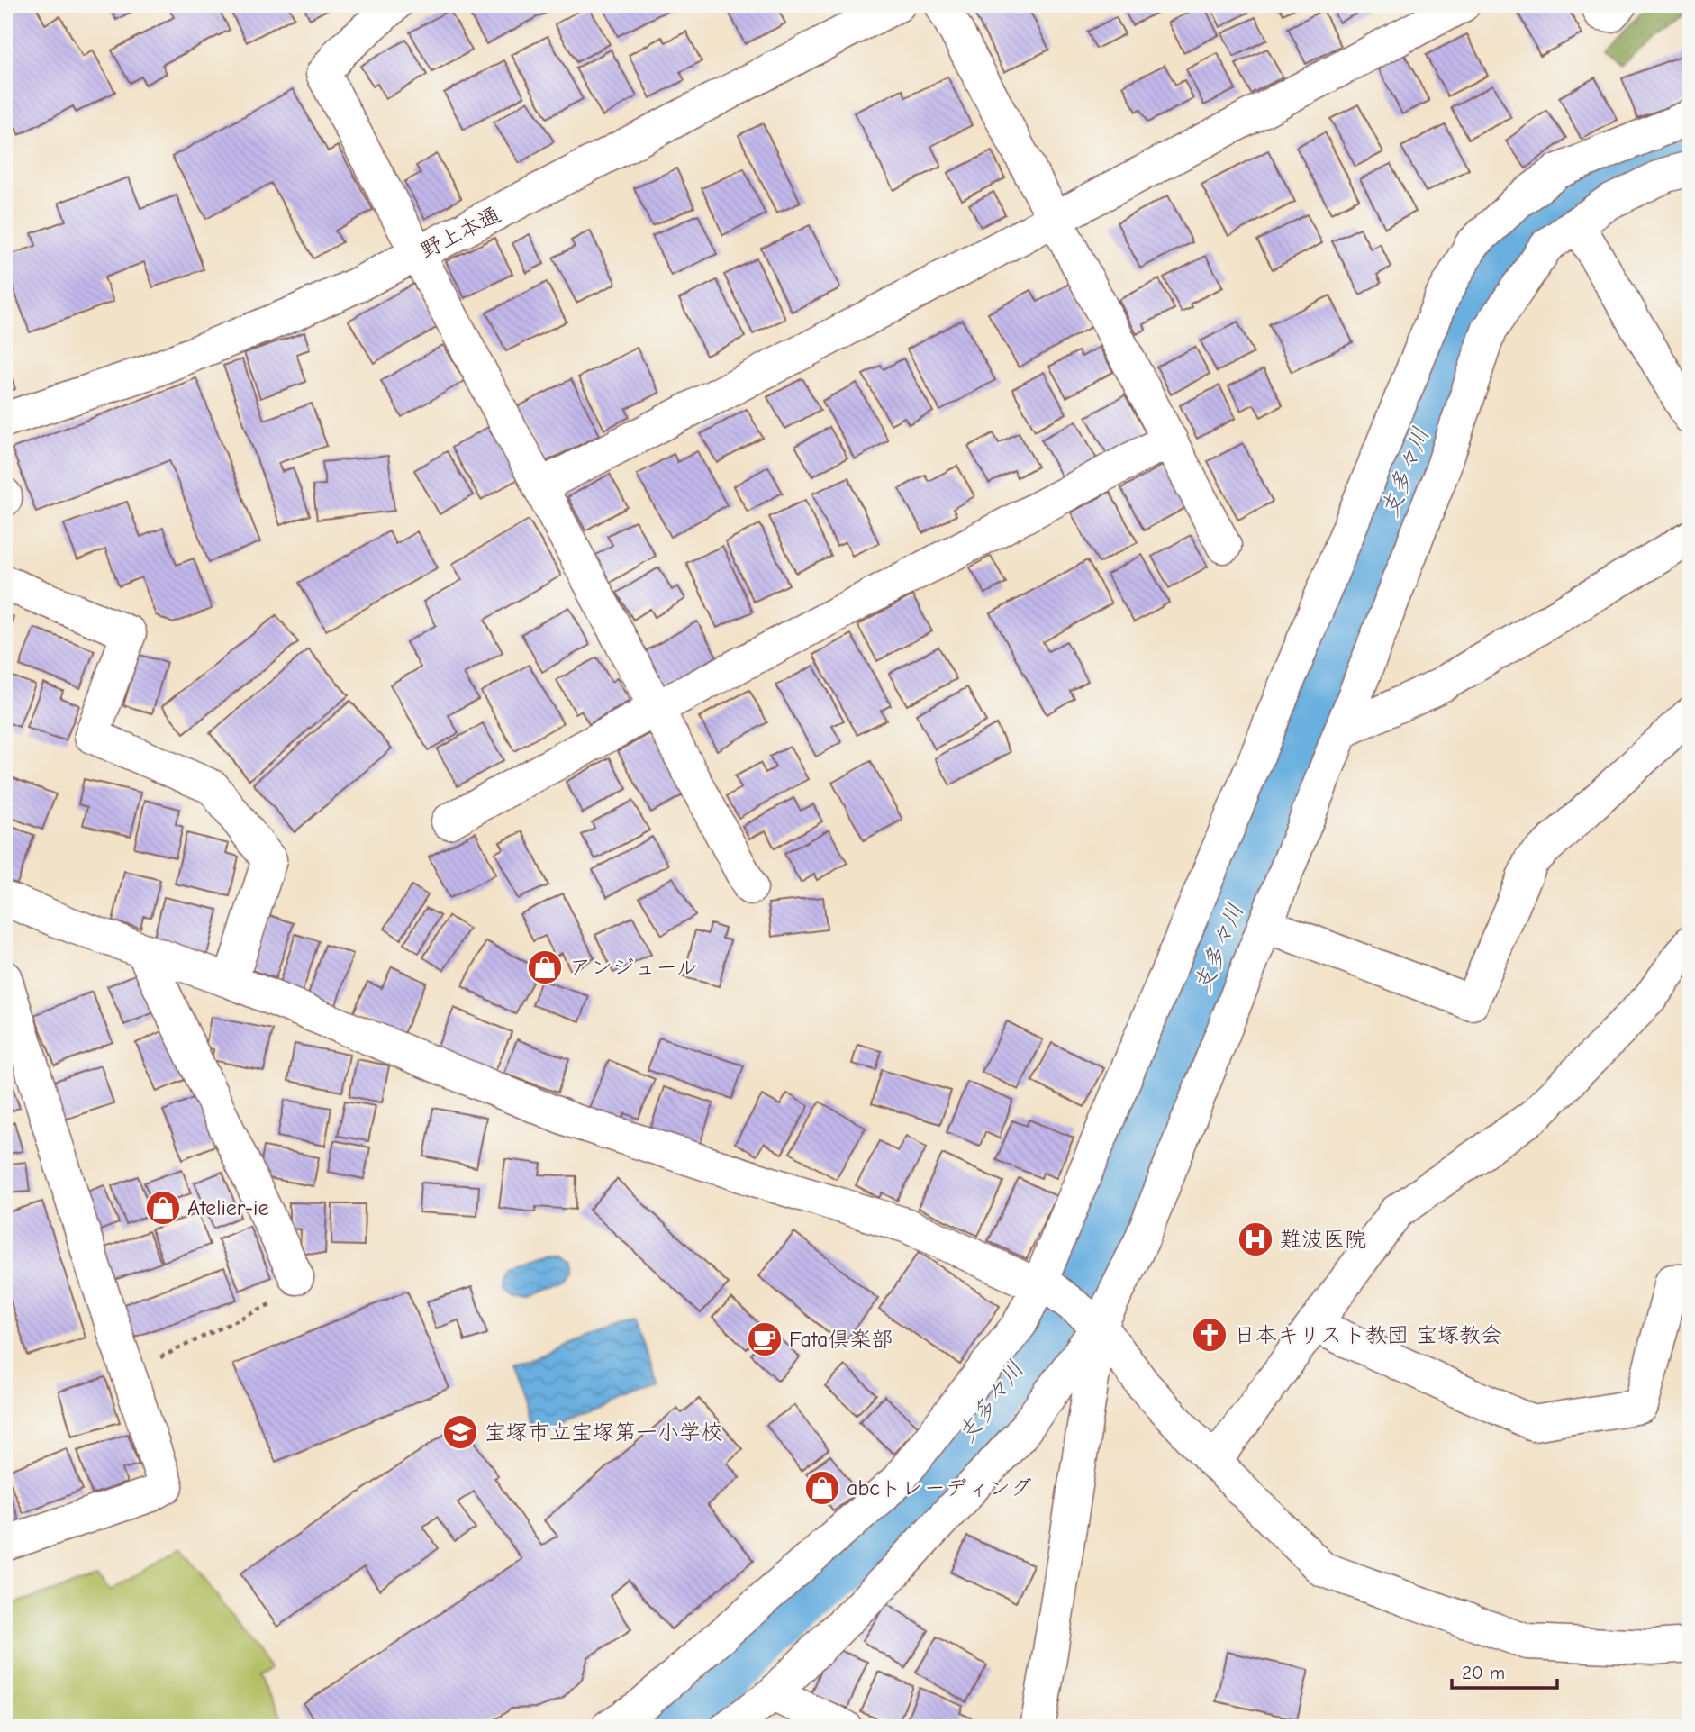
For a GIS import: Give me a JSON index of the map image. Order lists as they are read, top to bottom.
{
  "streets": {
    "street": ["野上本通"]
  },
  "water": ["支多々川"],
  "places": {
    "shop": ["アンジュール", "Atelier-ie", "abcトレーディング"],
    "hospital": ["難波医院"],
    "church": ["日本キリスト教団 宝塚教会"],
    "cafe": ["Fata倶楽部"],
    "school or university": ["宝塚市立宝塚第一小学校"]
  },
  "scale_bar": "20 m"
}
